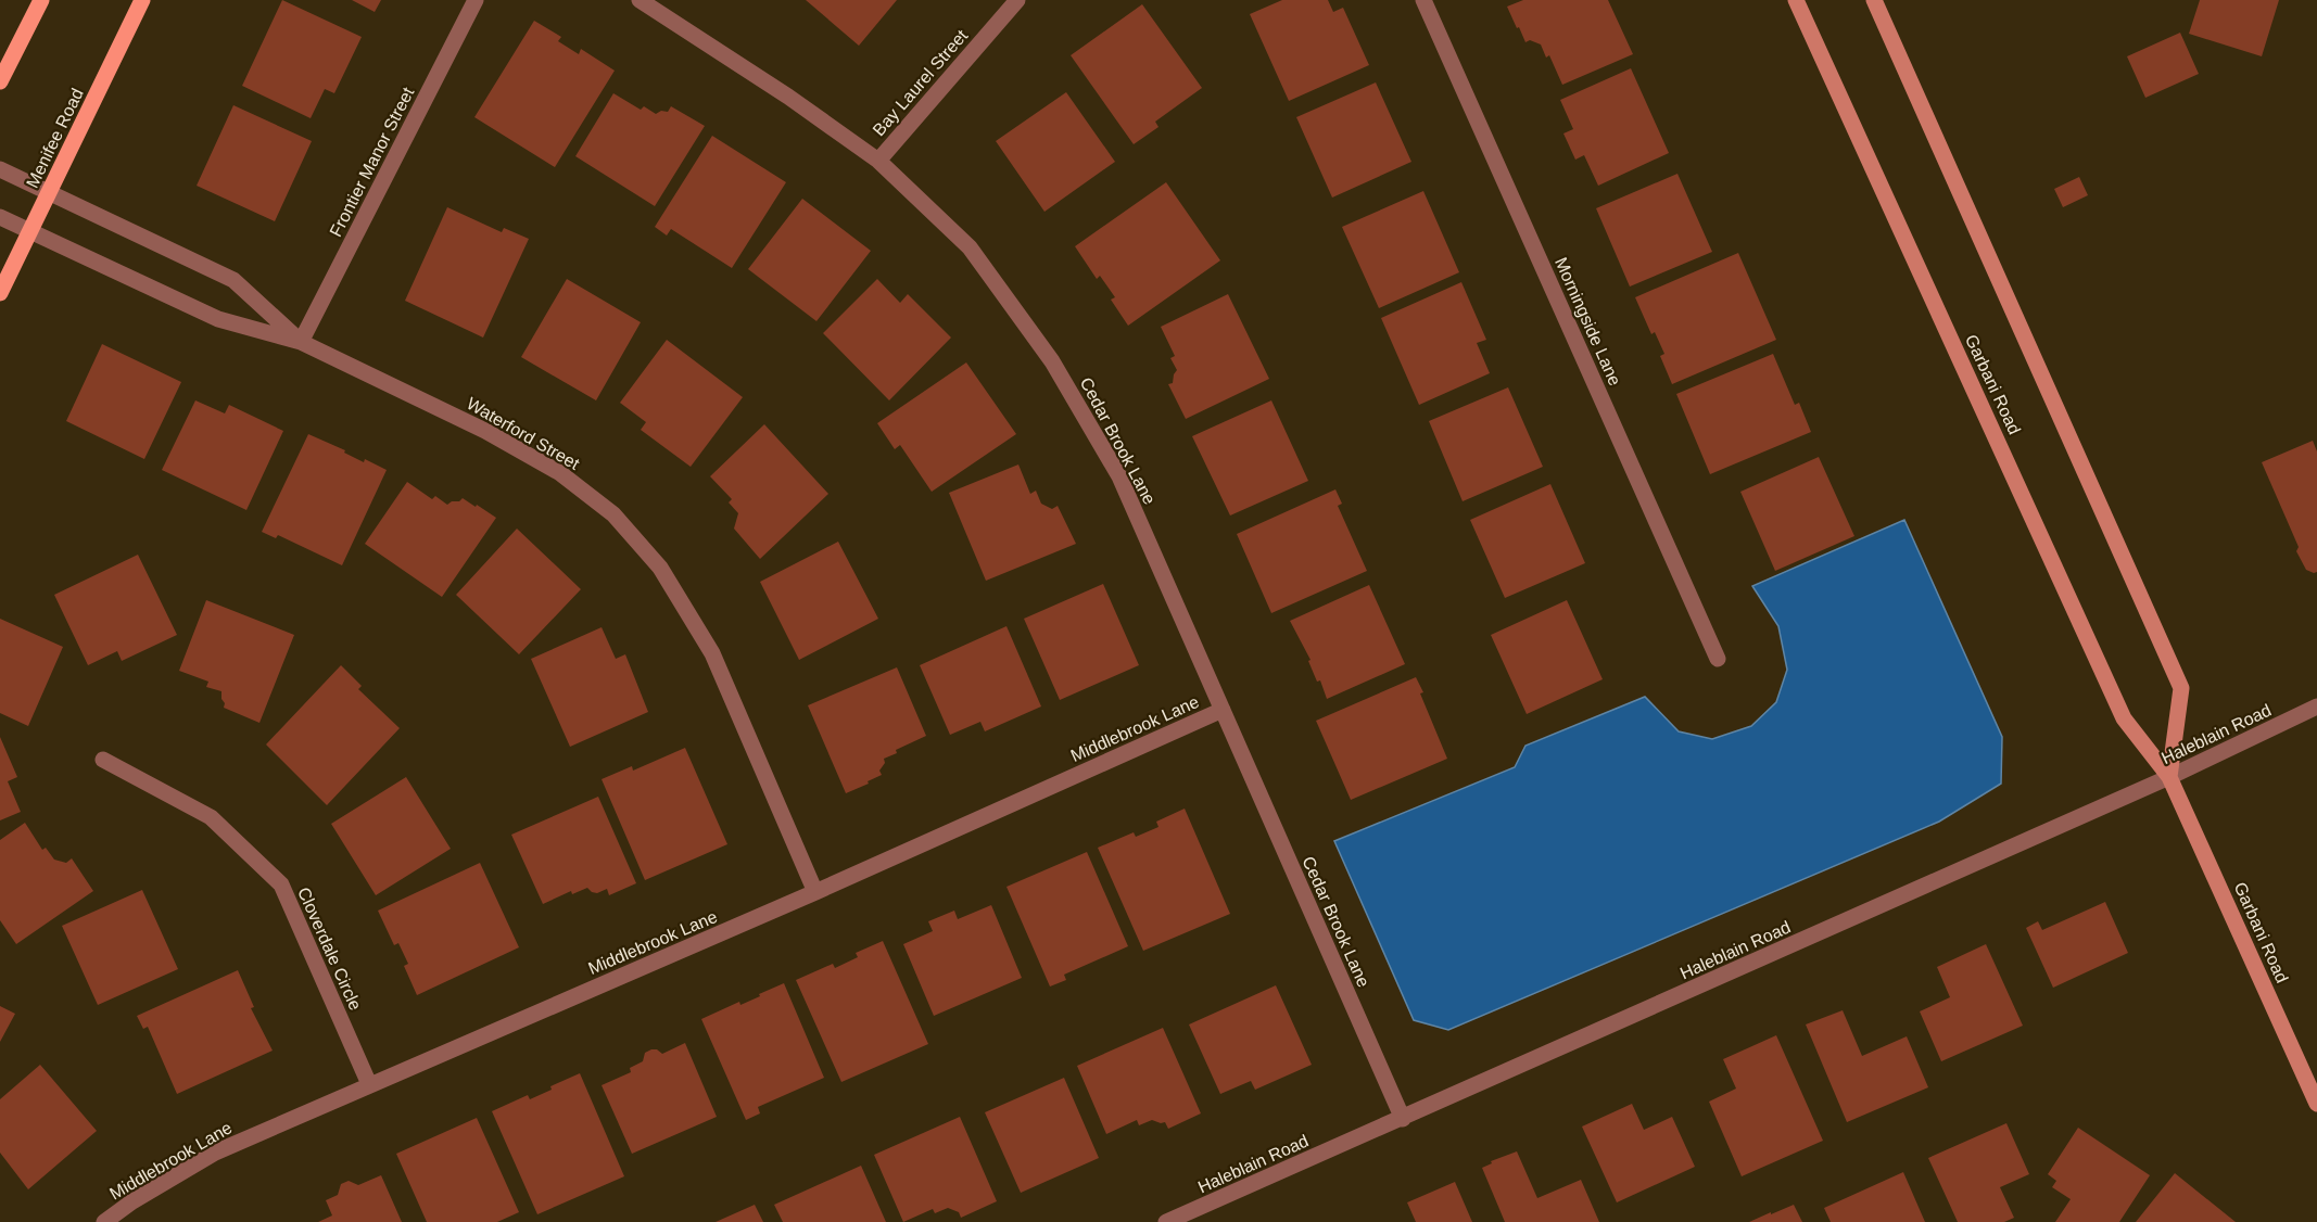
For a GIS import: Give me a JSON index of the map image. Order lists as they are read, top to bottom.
{
  "streets": {
    "main road": ["Menifee Road", "Garbani Road"],
    "street": [
      "Bay Laurel Street",
      "Frontier Manor Street",
      "Morningside Lane",
      "Waterford Street",
      "Cedar Brook Lane",
      "Middlebrook Lane",
      "Haleblain Road",
      "Cloverdale Circle"
    ]
  },
  "crossings": [
    ["Bay Laurel Street", "Cedar Brook Lane"],
    ["Menifee Road", "Waterford Street"],
    ["Frontier Manor Street", "Waterford Street"],
    ["Garbani Road", "Haleblain Road"],
    ["Waterford Street", "Middlebrook Lane"],
    ["Cedar Brook Lane", "Middlebrook Lane"],
    ["Cedar Brook Lane", "Haleblain Road"],
    ["Middlebrook Lane", "Cloverdale Circle"]
  ]
}
